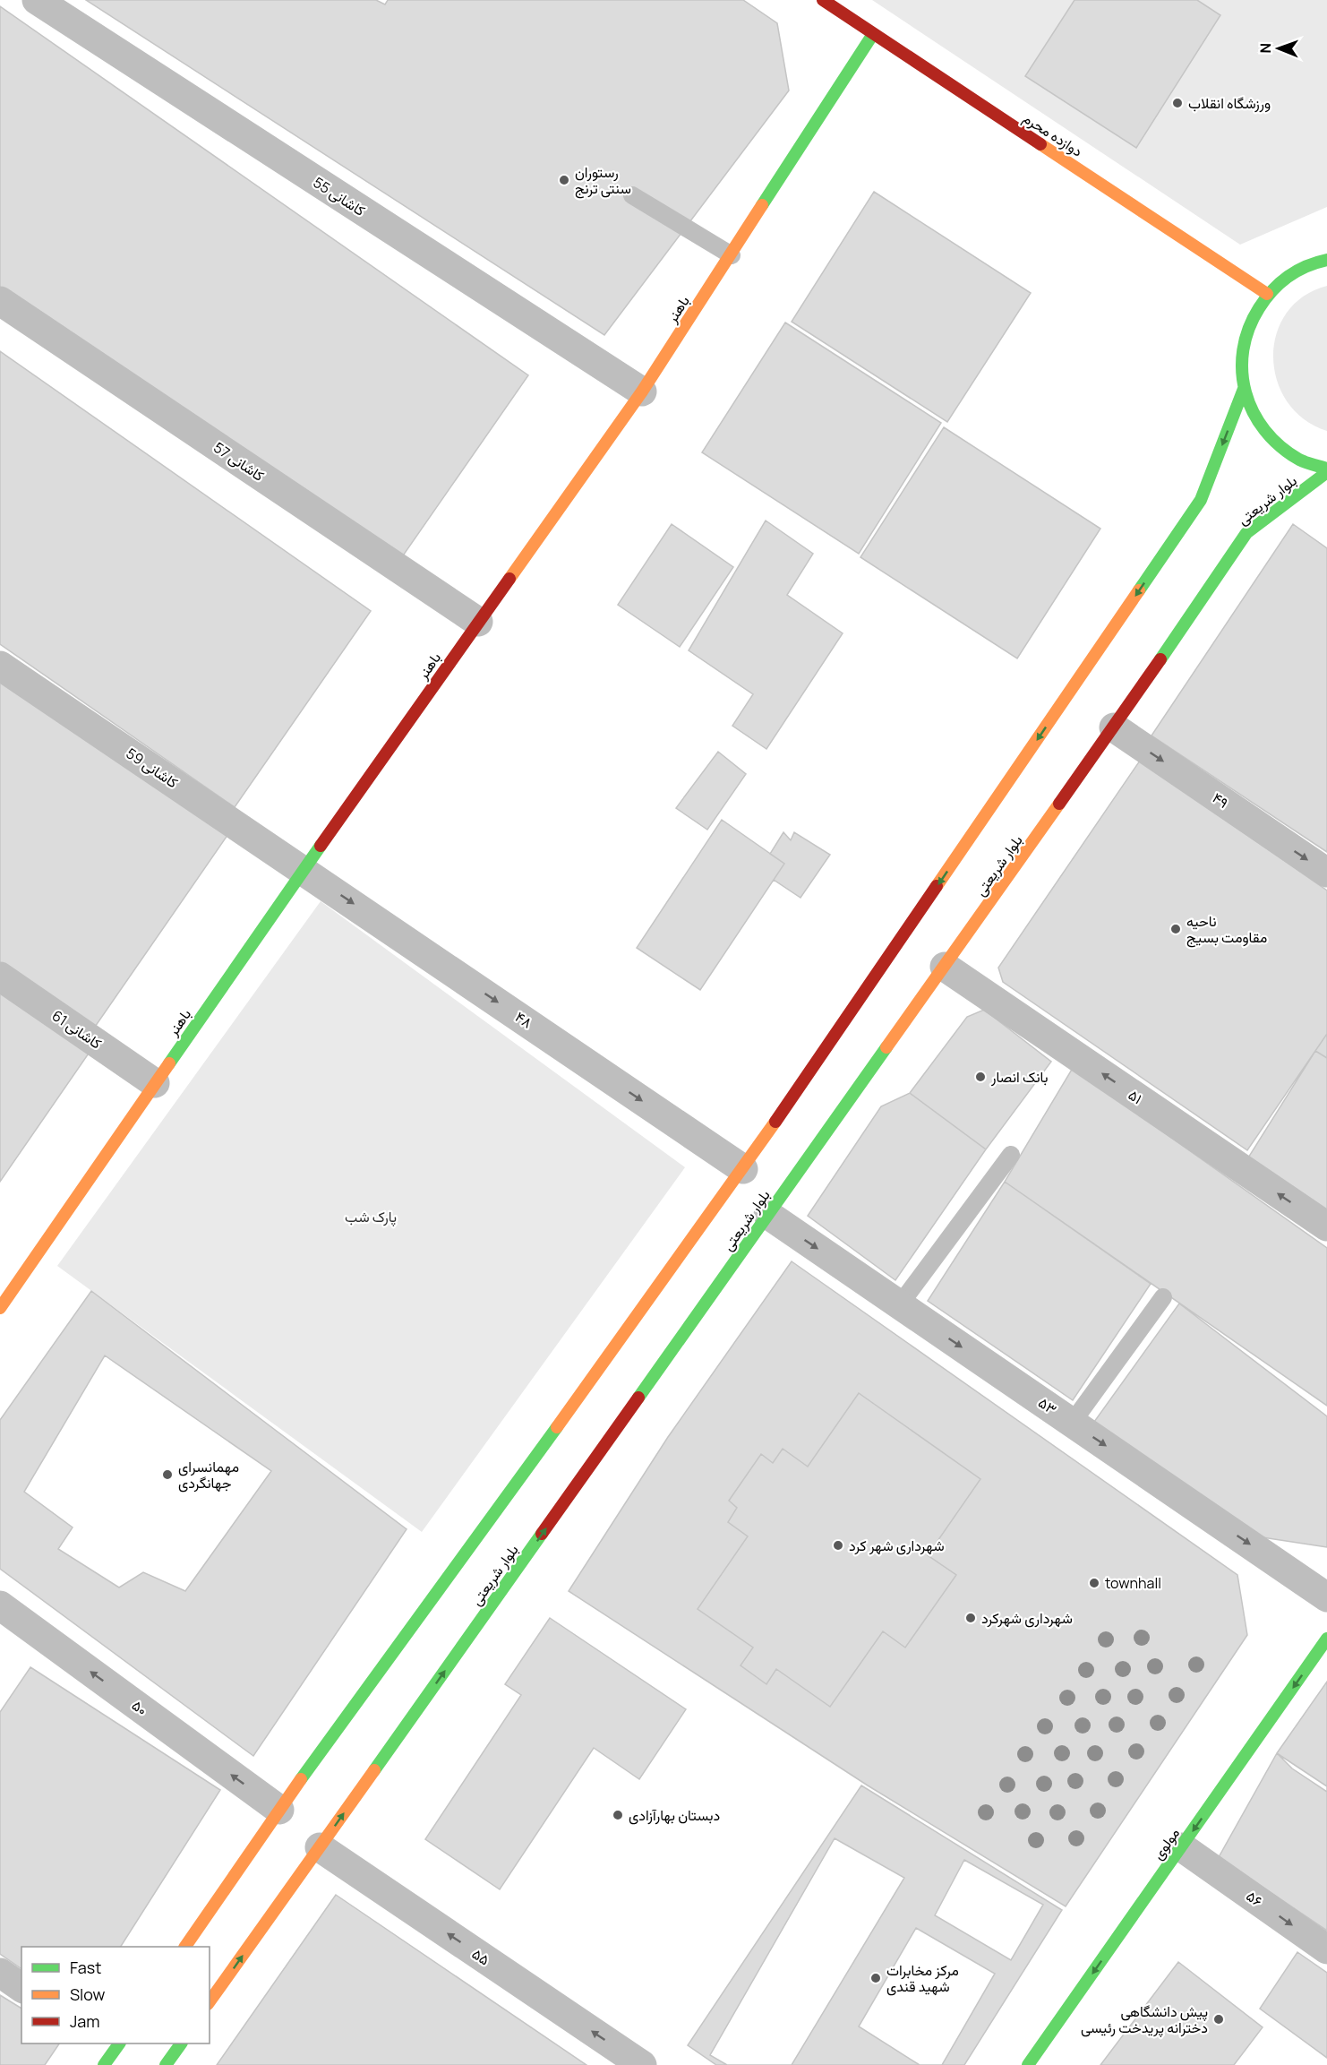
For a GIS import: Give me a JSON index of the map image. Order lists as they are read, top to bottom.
{
  "streets": {
    "main road": [
      "دوازده محرم",
      "باهنر",
      "بلوار شریعتی",
      "مولوی"
    ],
    "street": [
      "کاشانی 55",
      "کاشانی 57",
      "کاشانی 59",
      "۴۹",
      "۴۸",
      "کاشانی 61",
      "۵۱",
      "۵۳",
      "۵۰",
      "۵۶",
      "۵۵"
    ]
  },
  "crossings": [
    ["دوازده محرم", "باهنر"],
    ["کاشانی 55", "باهنر"],
    ["باهنر", "کاشانی 57"],
    ["باهنر", "کاشانی 59"],
    ["باهنر", "۴۸"],
    ["باهنر", "کاشانی 61"],
    ["بلوار شریعتی", "۴۹"],
    ["بلوار شریعتی", "۵۱"],
    ["بلوار شریعتی", "۵۳"],
    ["بلوار شریعتی", "۵۵"],
    ["کاشانی 59", "۴۸"],
    ["مولوی", "۵۶"]
  ],
  "one_way": [
    "۴۹",
    "۴۸",
    "۵۱",
    "۵۳",
    "۵۰",
    "مولوی",
    "۵۶",
    "۵۵"
  ],
  "parks": ["پارک شب"],
  "places": [
    "ورزشگاه انقلاب",
    "رستوران سنتی ترنج",
    "ناحیه مقاومت بسیج",
    "بانک انصار",
    "مهمانسرای جهانگردی",
    "شهرداری شهر کرد",
    "townhall",
    "شهرداری شهرکرد",
    "دبستان بهارآزادی",
    "مرکز مخابرات شهید قندی",
    "پیش دانشگاهی دخترانه پریدخت رئیسی"
  ],
  "legend": ["Fast", "Slow", "Jam"],
  "north": "left"
}
